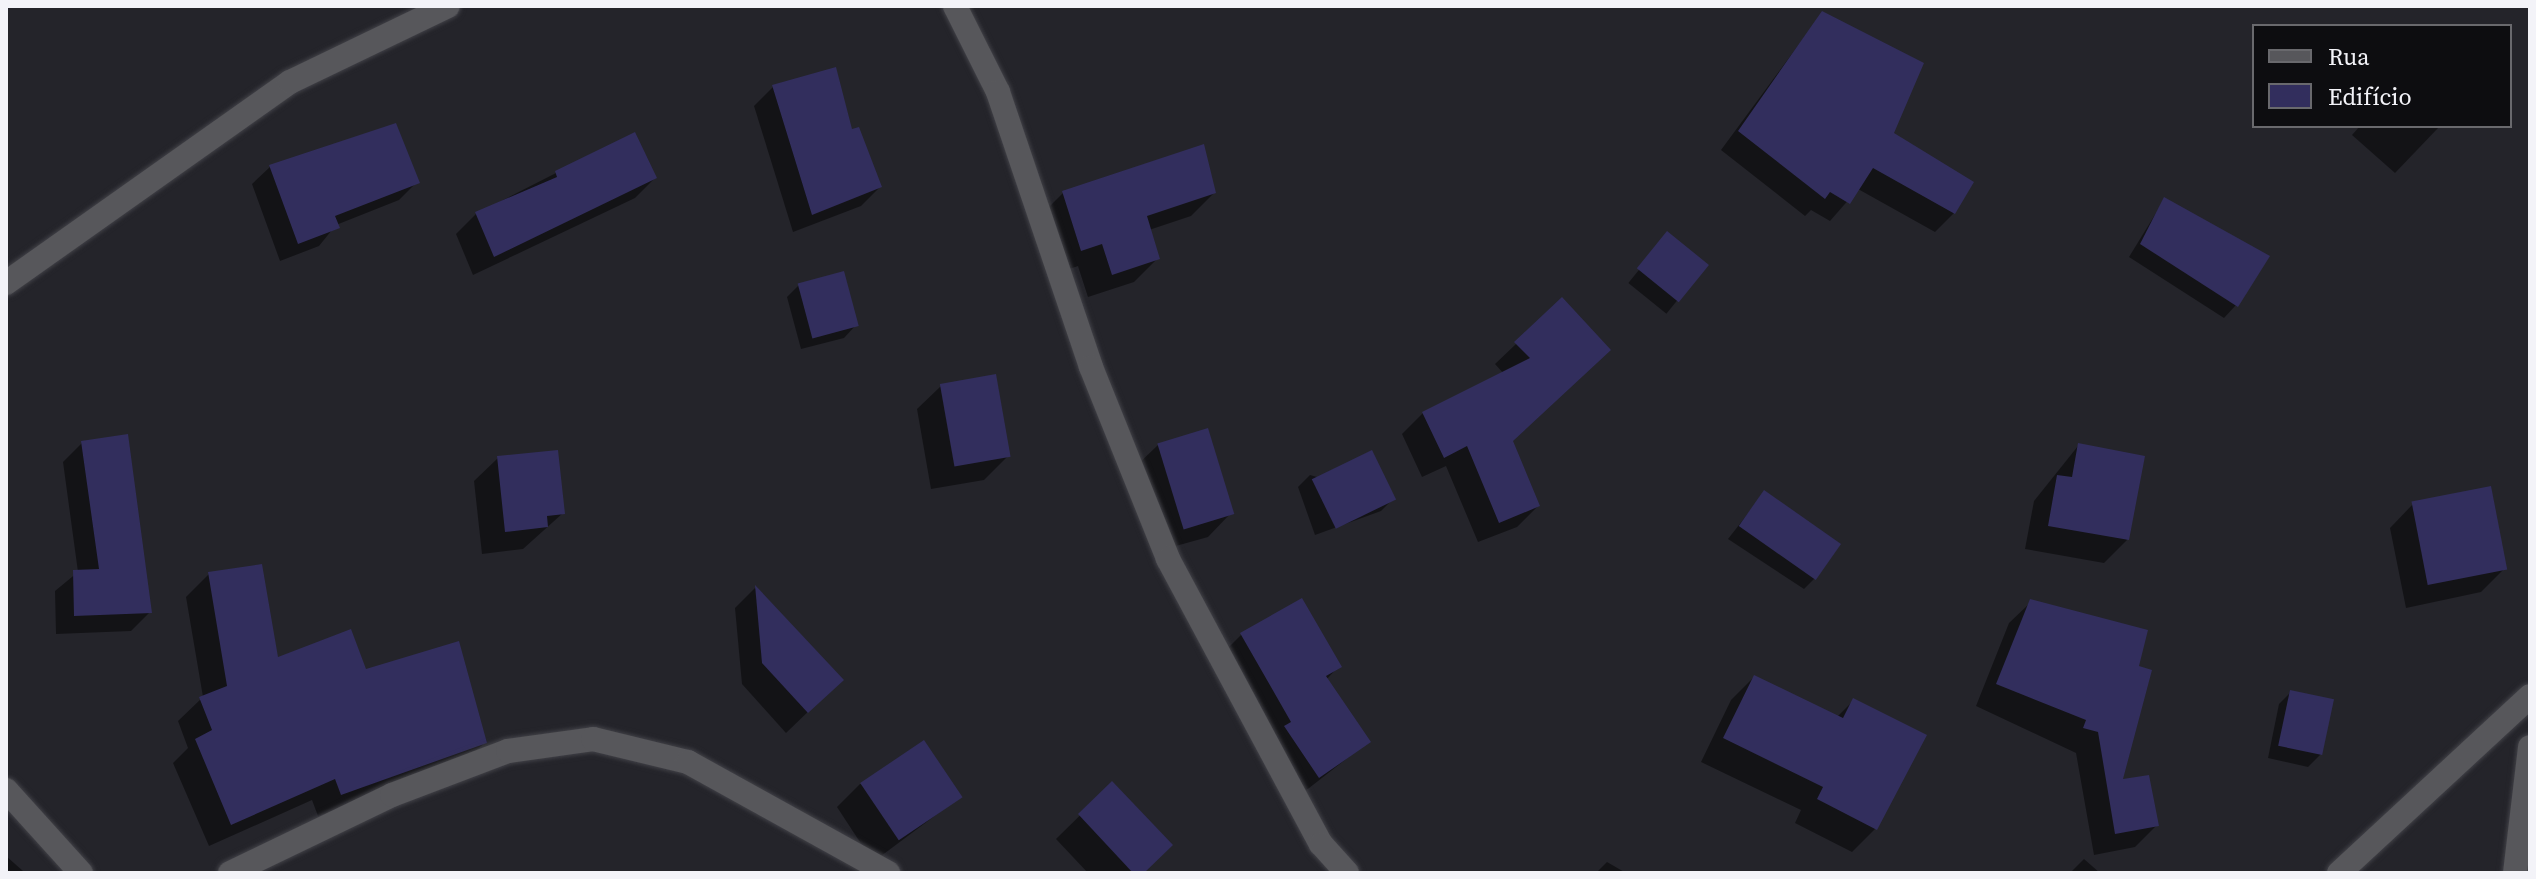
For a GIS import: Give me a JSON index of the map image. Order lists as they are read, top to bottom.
{
  "legend": ["Rua", "Edifício"]
}
